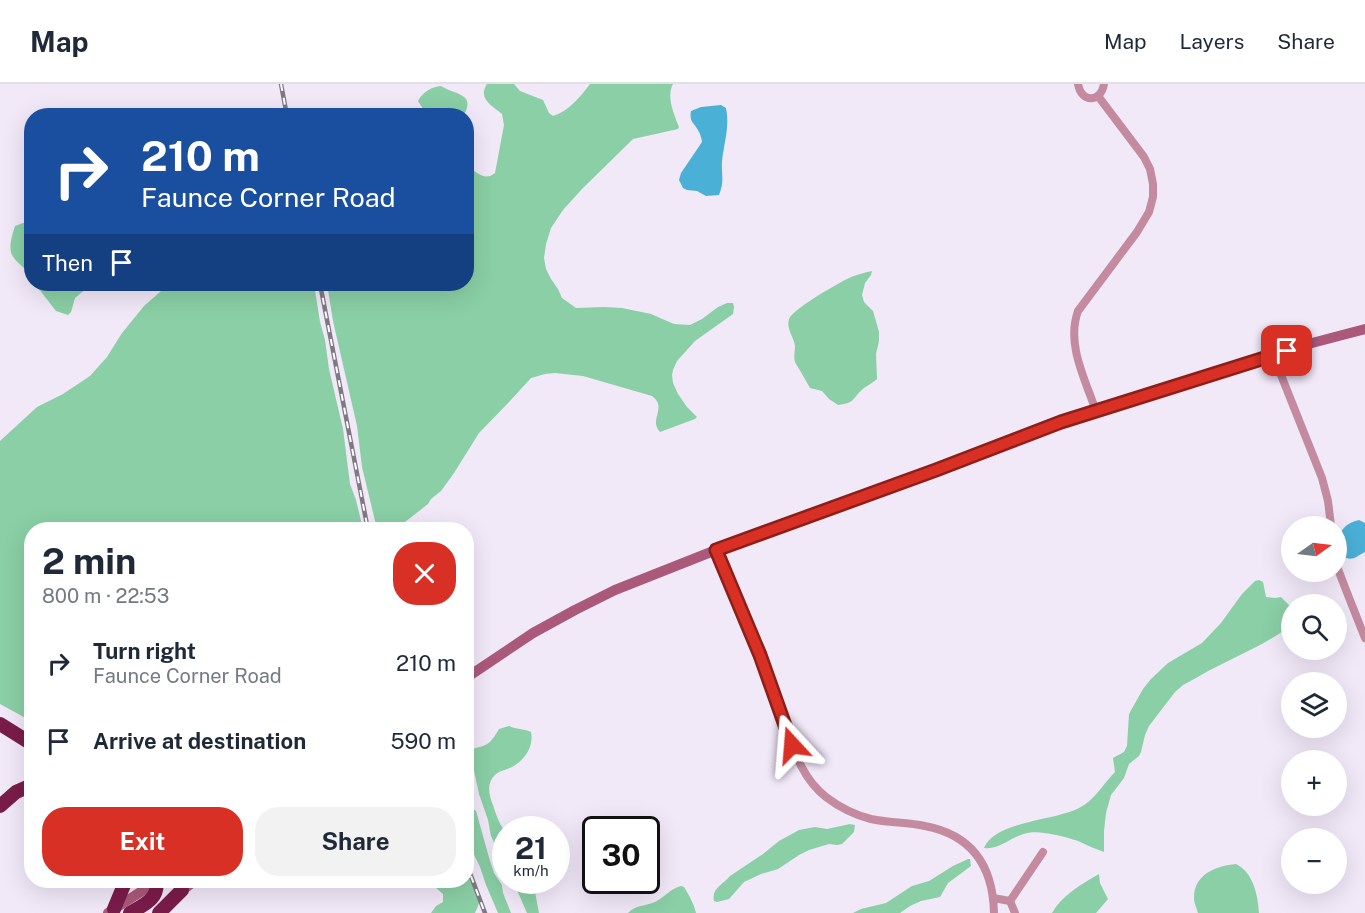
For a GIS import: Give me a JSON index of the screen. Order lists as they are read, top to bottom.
{
  "north": "right",
  "page": {
    "header": "Map",
    "nav": ["Map", "Layers", "Share"],
    "turn": ["210 m", "Faunce Corner Road"],
    "then": "Then",
    "map_buttons": ["+", "−"],
    "heading": ["2 min", "800 m · 22:53"],
    "list": [
      {
        "name": "Turn right",
        "note": "Faunce Corner Road",
        "value": "210 m"
      },
      {
        "name": "Arrive at destination",
        "value": "590 m"
      }
    ],
    "buttons": ["Exit", "Share"],
    "speed": "21 km/h",
    "limit": "30"
  }
}
